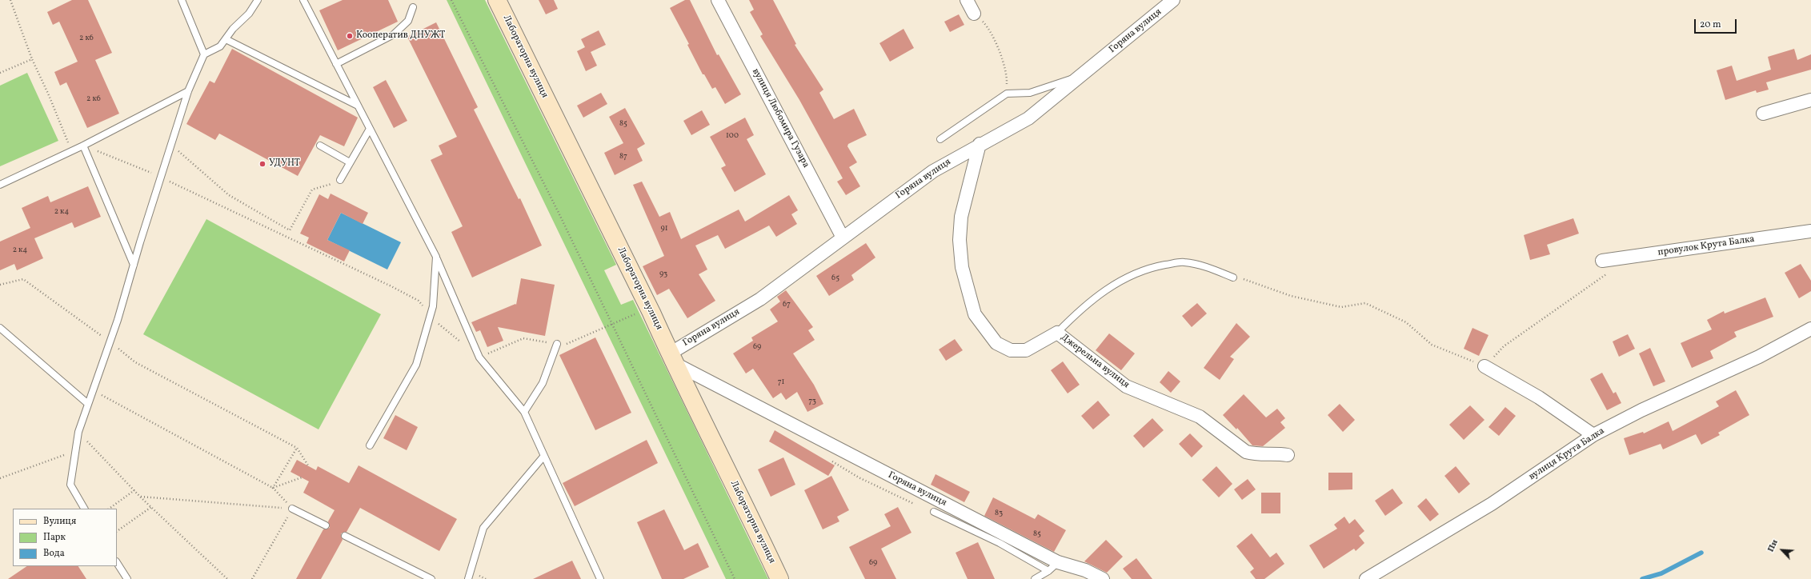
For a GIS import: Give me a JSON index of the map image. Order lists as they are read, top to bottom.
{
  "streets": {
    "main road": ["Лабораторна вулиця"],
    "street": [
      "Горяна вулиця",
      "вулиця Любомира Гузара",
      "провулок Крута Балка",
      "Джерельна вулиця",
      "вулиця Крута Балка"
    ]
  },
  "crossings": [
    ["Горяна вулиця", "Лабораторна вулиця"],
    ["Горяна вулиця", "вулиця Любомира Гузара"]
  ],
  "places": ["Кооператив ДНУЖТ", "УДУНТ"],
  "house_numbers": [
    "2 к6",
    "2 к6",
    "85",
    "100",
    "87",
    "2 к4",
    "91",
    "2 к4",
    "93",
    "65",
    "67",
    "69",
    "71",
    "73",
    "83",
    "85",
    "69"
  ],
  "legend": ["Вулиця", "Парк", "Вода"],
  "scale_bar": "20 m",
  "north": "top left"
}
